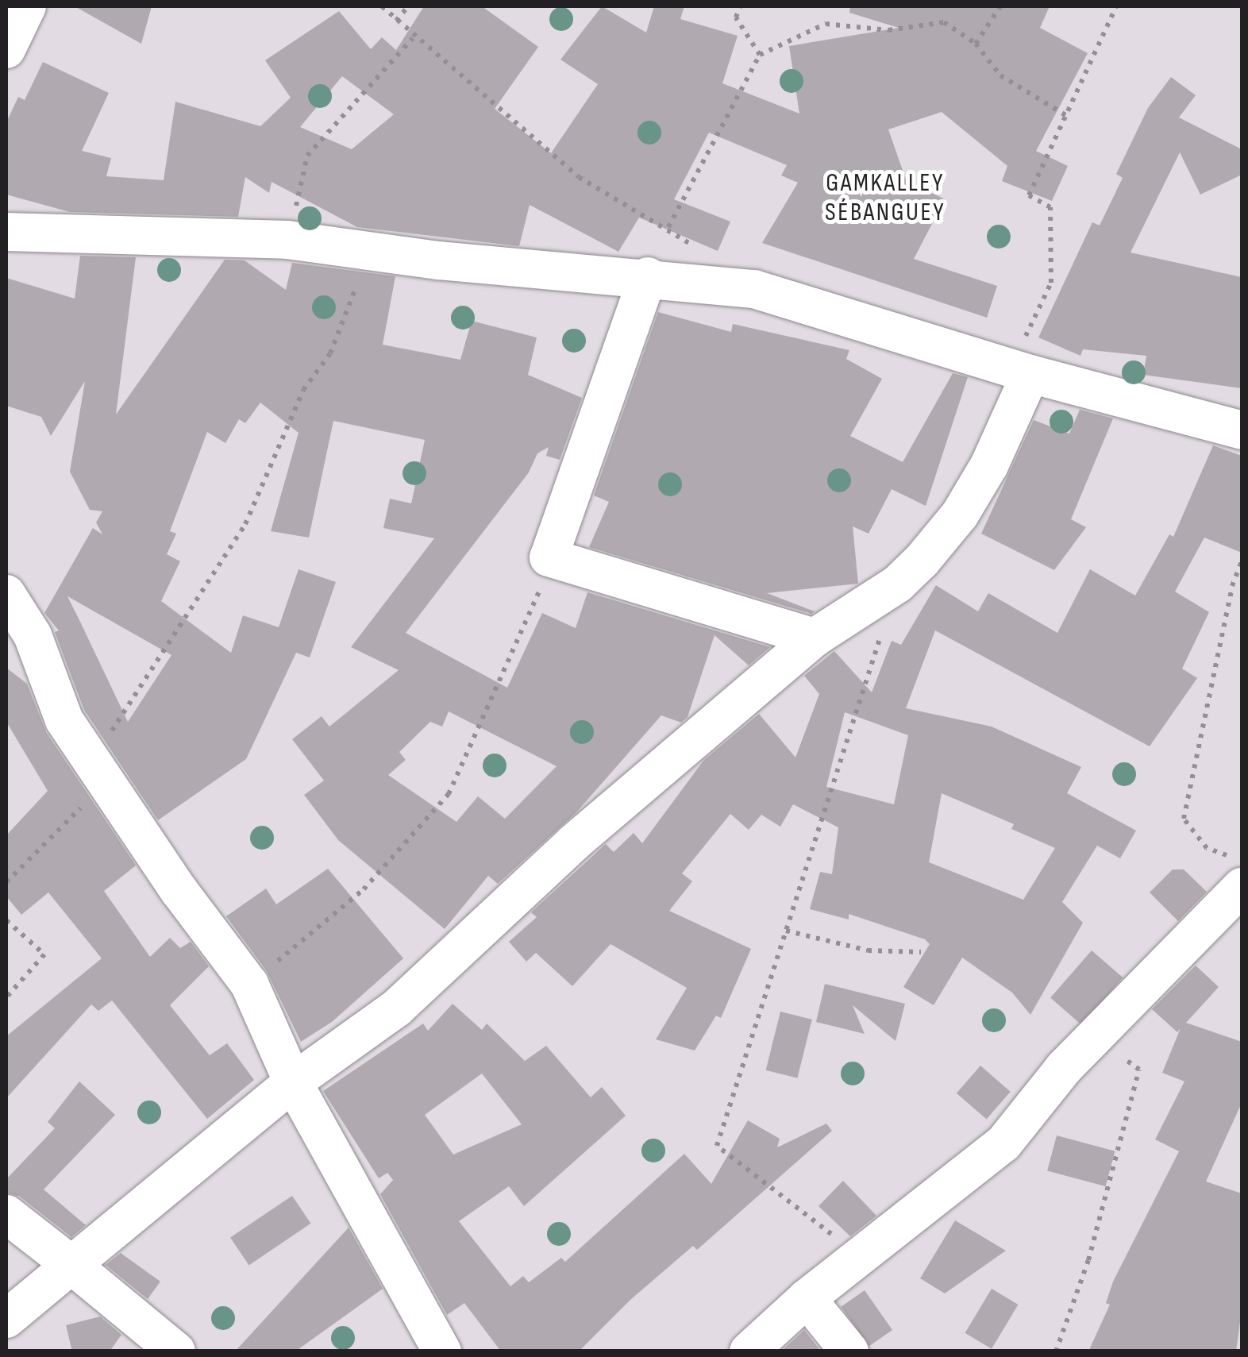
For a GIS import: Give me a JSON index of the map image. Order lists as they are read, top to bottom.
{
  "districts": ["GAMKALLEY SÉBANGUEY"]
}
